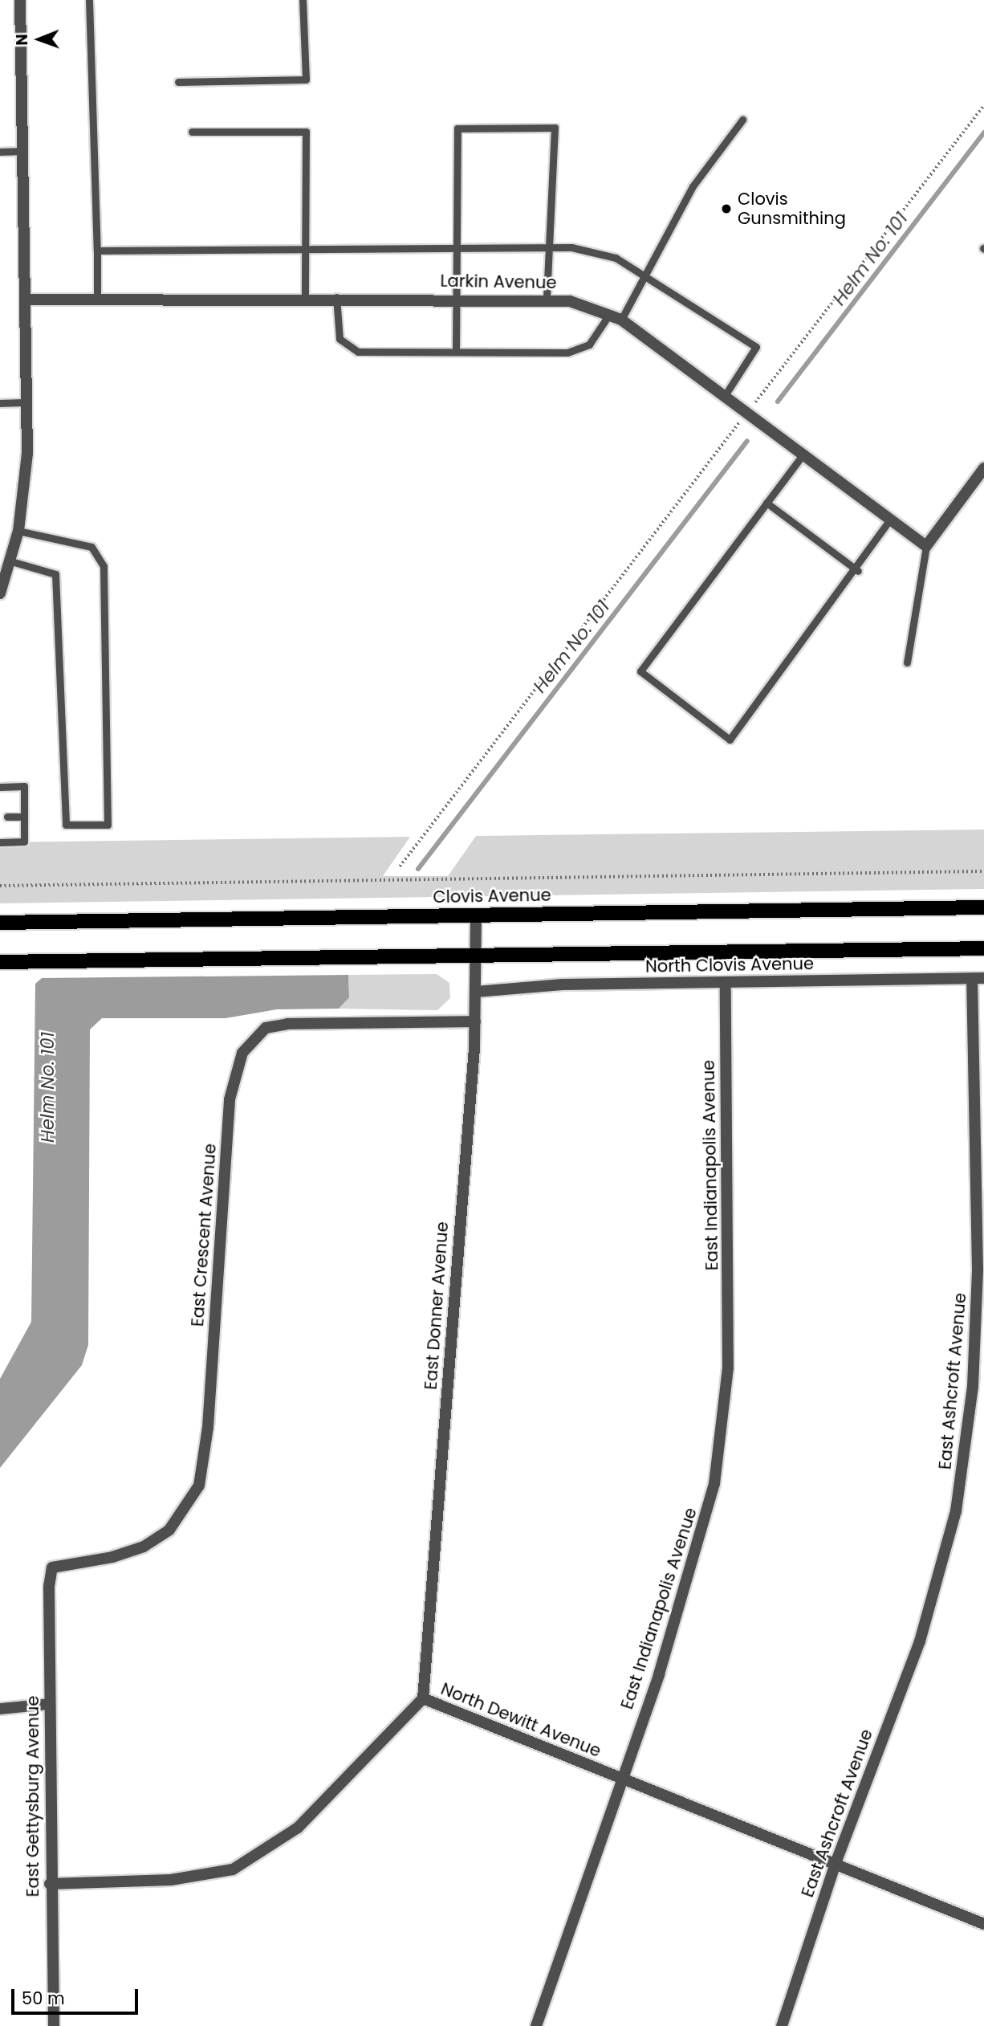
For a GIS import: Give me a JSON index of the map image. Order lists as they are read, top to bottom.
{
  "streets": {
    "main road": ["Clovis Avenue"],
    "street": [
      "Larkin Avenue",
      "North Clovis Avenue",
      "East Indianapolis Avenue",
      "East Crescent Avenue",
      "East Donner Avenue",
      "East Ashcroft Avenue",
      "North Dewitt Avenue",
      "East Gettysburg Avenue"
    ]
  },
  "crossings": [
    ["Clovis Avenue", "East Donner Avenue"],
    ["North Clovis Avenue", "East Indianapolis Avenue"],
    ["North Clovis Avenue", "East Donner Avenue"],
    ["North Clovis Avenue", "East Ashcroft Avenue"],
    ["East Indianapolis Avenue", "North Dewitt Avenue"],
    ["East Crescent Avenue", "East Donner Avenue"],
    ["East Crescent Avenue", "East Gettysburg Avenue"],
    ["East Donner Avenue", "North Dewitt Avenue"],
    ["East Ashcroft Avenue", "North Dewitt Avenue"],
    ["North Dewitt Avenue", "East Gettysburg Avenue"]
  ],
  "water": ["Helm No. 101"],
  "places": ["Clovis Gunsmithing"],
  "scale_bar": "50 m",
  "north": "left"
}
